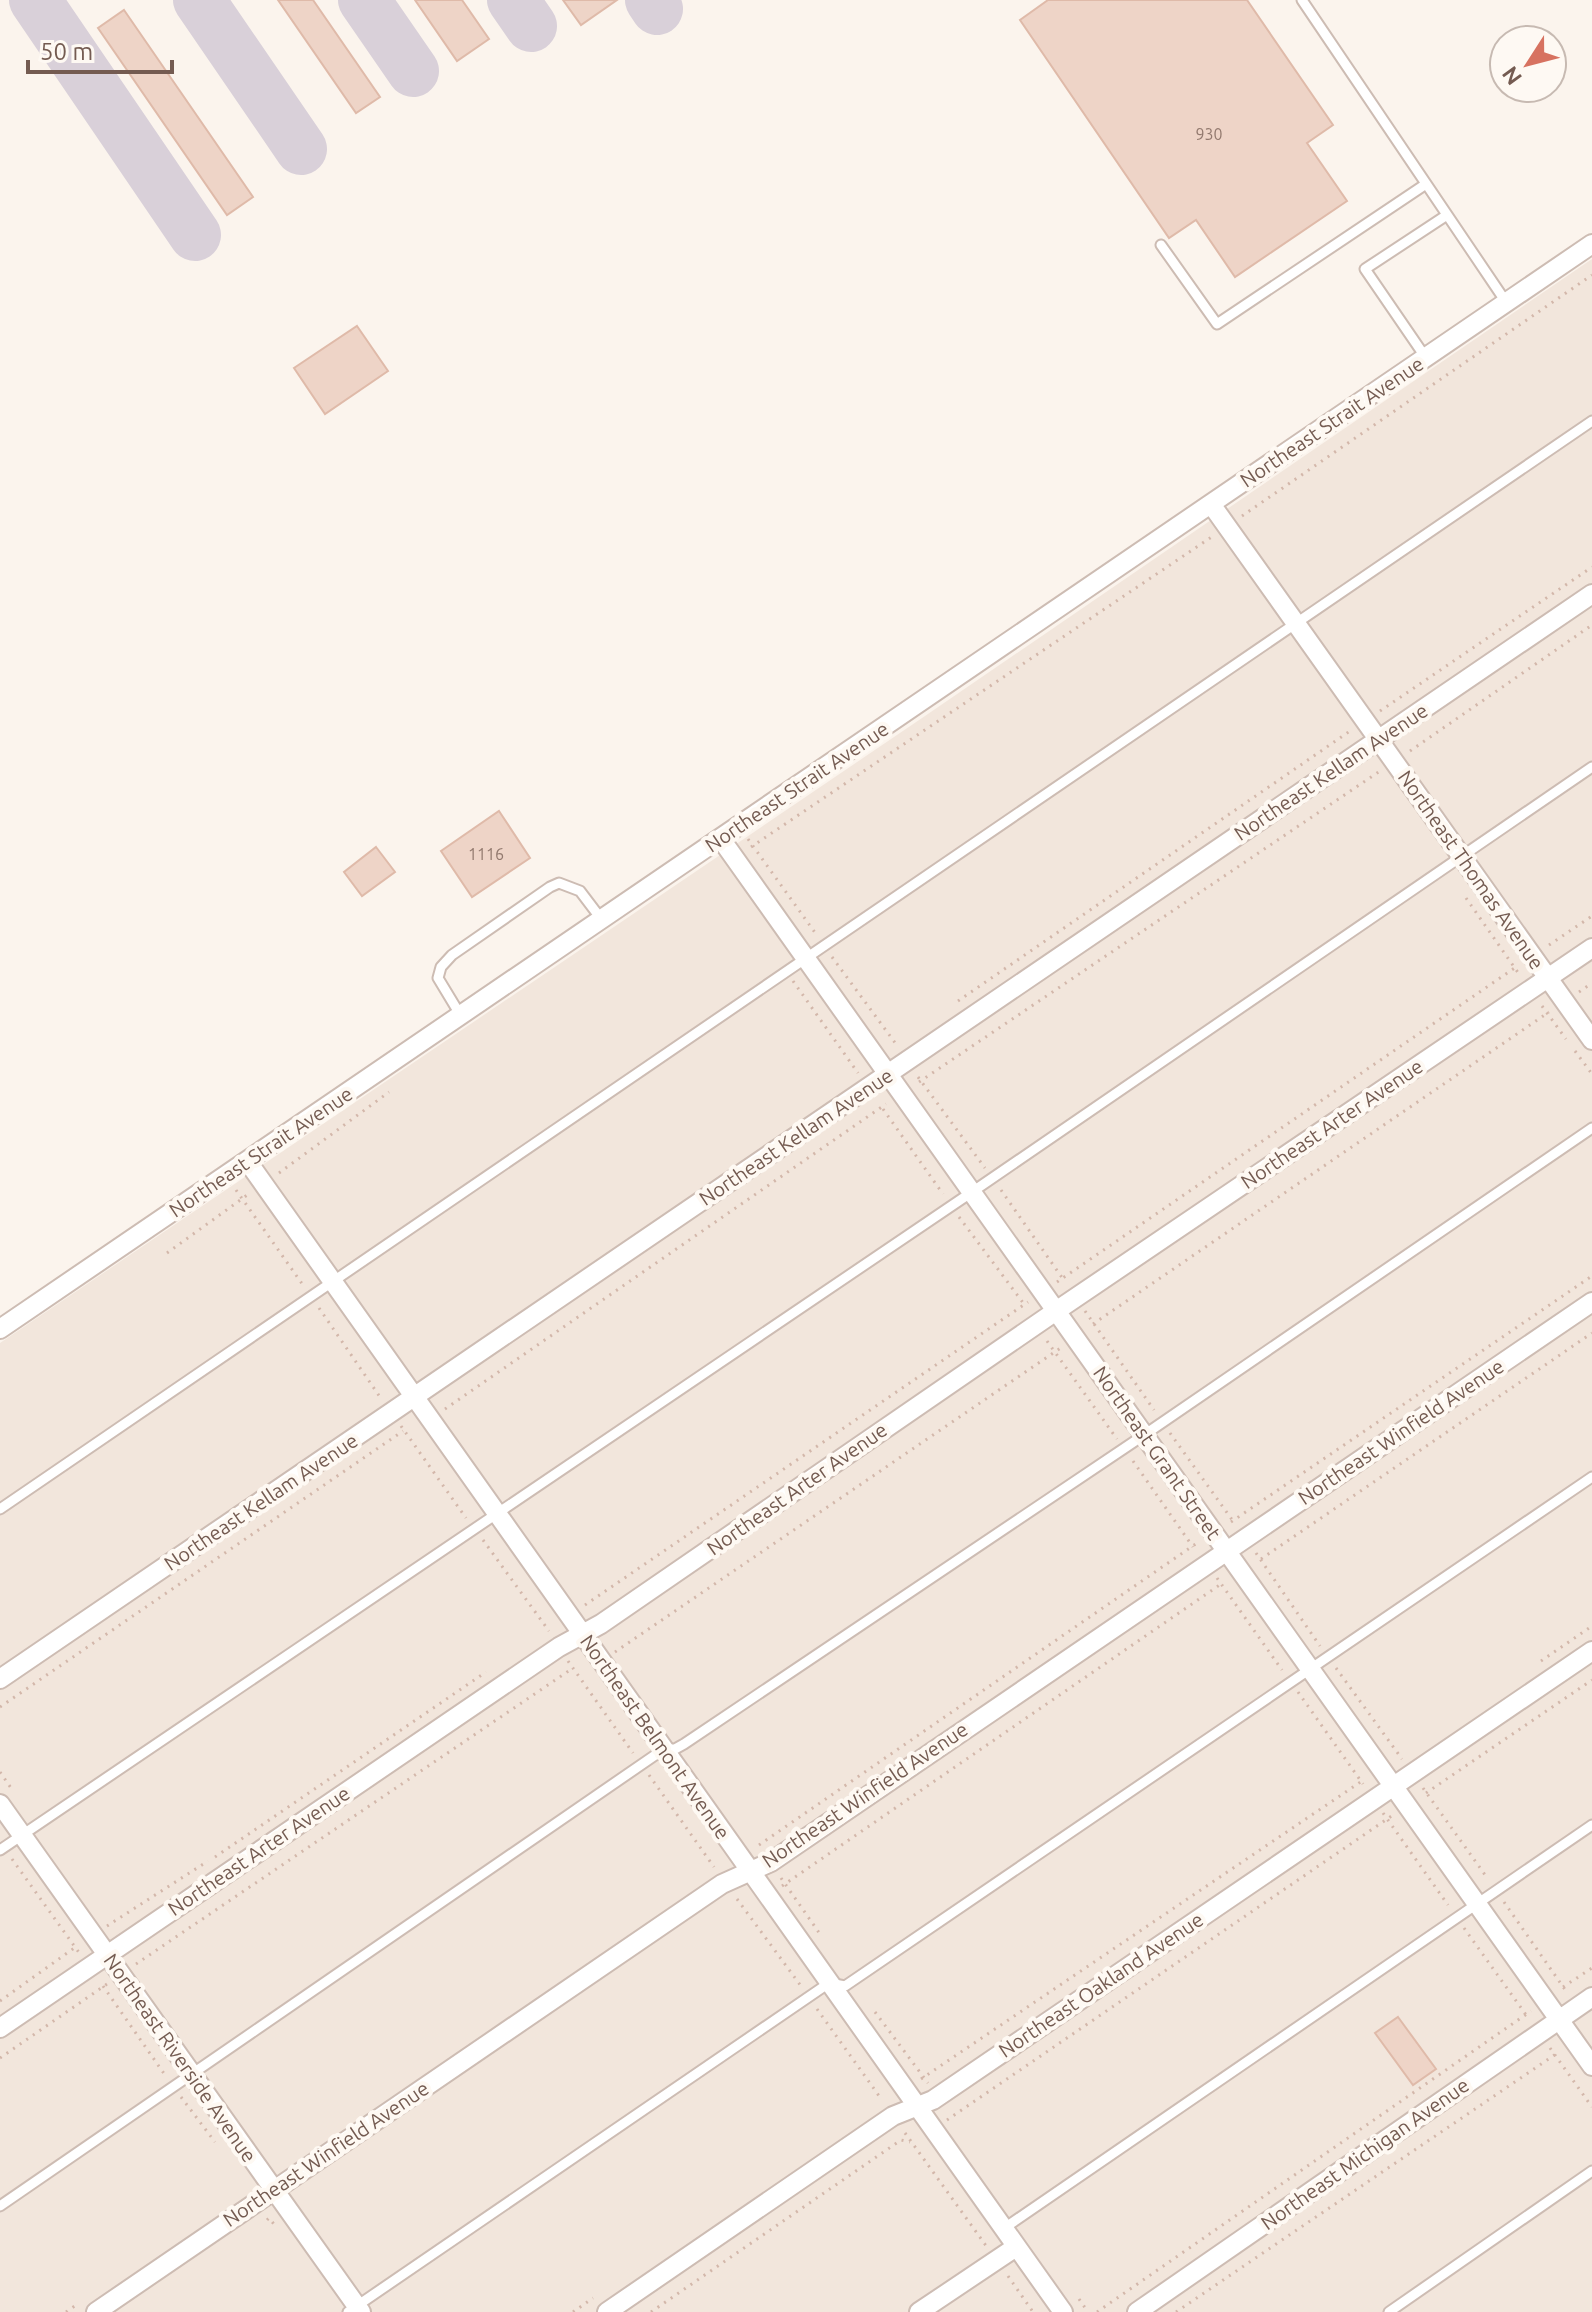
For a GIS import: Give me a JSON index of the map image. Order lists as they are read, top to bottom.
{
  "streets": {
    "street": [
      "Northeast Strait Avenue",
      "Northeast Kellam Avenue",
      "Northeast Thomas Avenue",
      "Northeast Arter Avenue",
      "Northeast Winfield Avenue",
      "Northeast Grant Street",
      "Northeast Belmont Avenue",
      "Northeast Oakland Avenue",
      "Northeast Riverside Avenue",
      "Northeast Michigan Avenue"
    ]
  },
  "crossings": [
    ["Northeast Strait Avenue", "Northeast Thomas Avenue"],
    ["Northeast Strait Avenue", "Northeast Grant Street"],
    ["Northeast Strait Avenue", "Northeast Belmont Avenue"],
    ["Northeast Kellam Avenue", "Northeast Thomas Avenue"],
    ["Northeast Kellam Avenue", "Northeast Grant Street"],
    ["Northeast Kellam Avenue", "Northeast Belmont Avenue"],
    ["Northeast Thomas Avenue", "Northeast Arter Avenue"],
    ["Northeast Arter Avenue", "Northeast Grant Street"],
    ["Northeast Arter Avenue", "Northeast Belmont Avenue"],
    ["Northeast Arter Avenue", "Northeast Riverside Avenue"],
    ["Northeast Winfield Avenue", "Northeast Grant Street"],
    ["Northeast Winfield Avenue", "Northeast Belmont Avenue"],
    ["Northeast Winfield Avenue", "Northeast Riverside Avenue"],
    ["Northeast Grant Street", "Northeast Oakland Avenue"],
    ["Northeast Grant Street", "Northeast Michigan Avenue"],
    ["Northeast Belmont Avenue", "Northeast Oakland Avenue"]
  ],
  "house_numbers": ["930", "1116"],
  "scale_bar": "50 m",
  "north": "bottom left"
}
